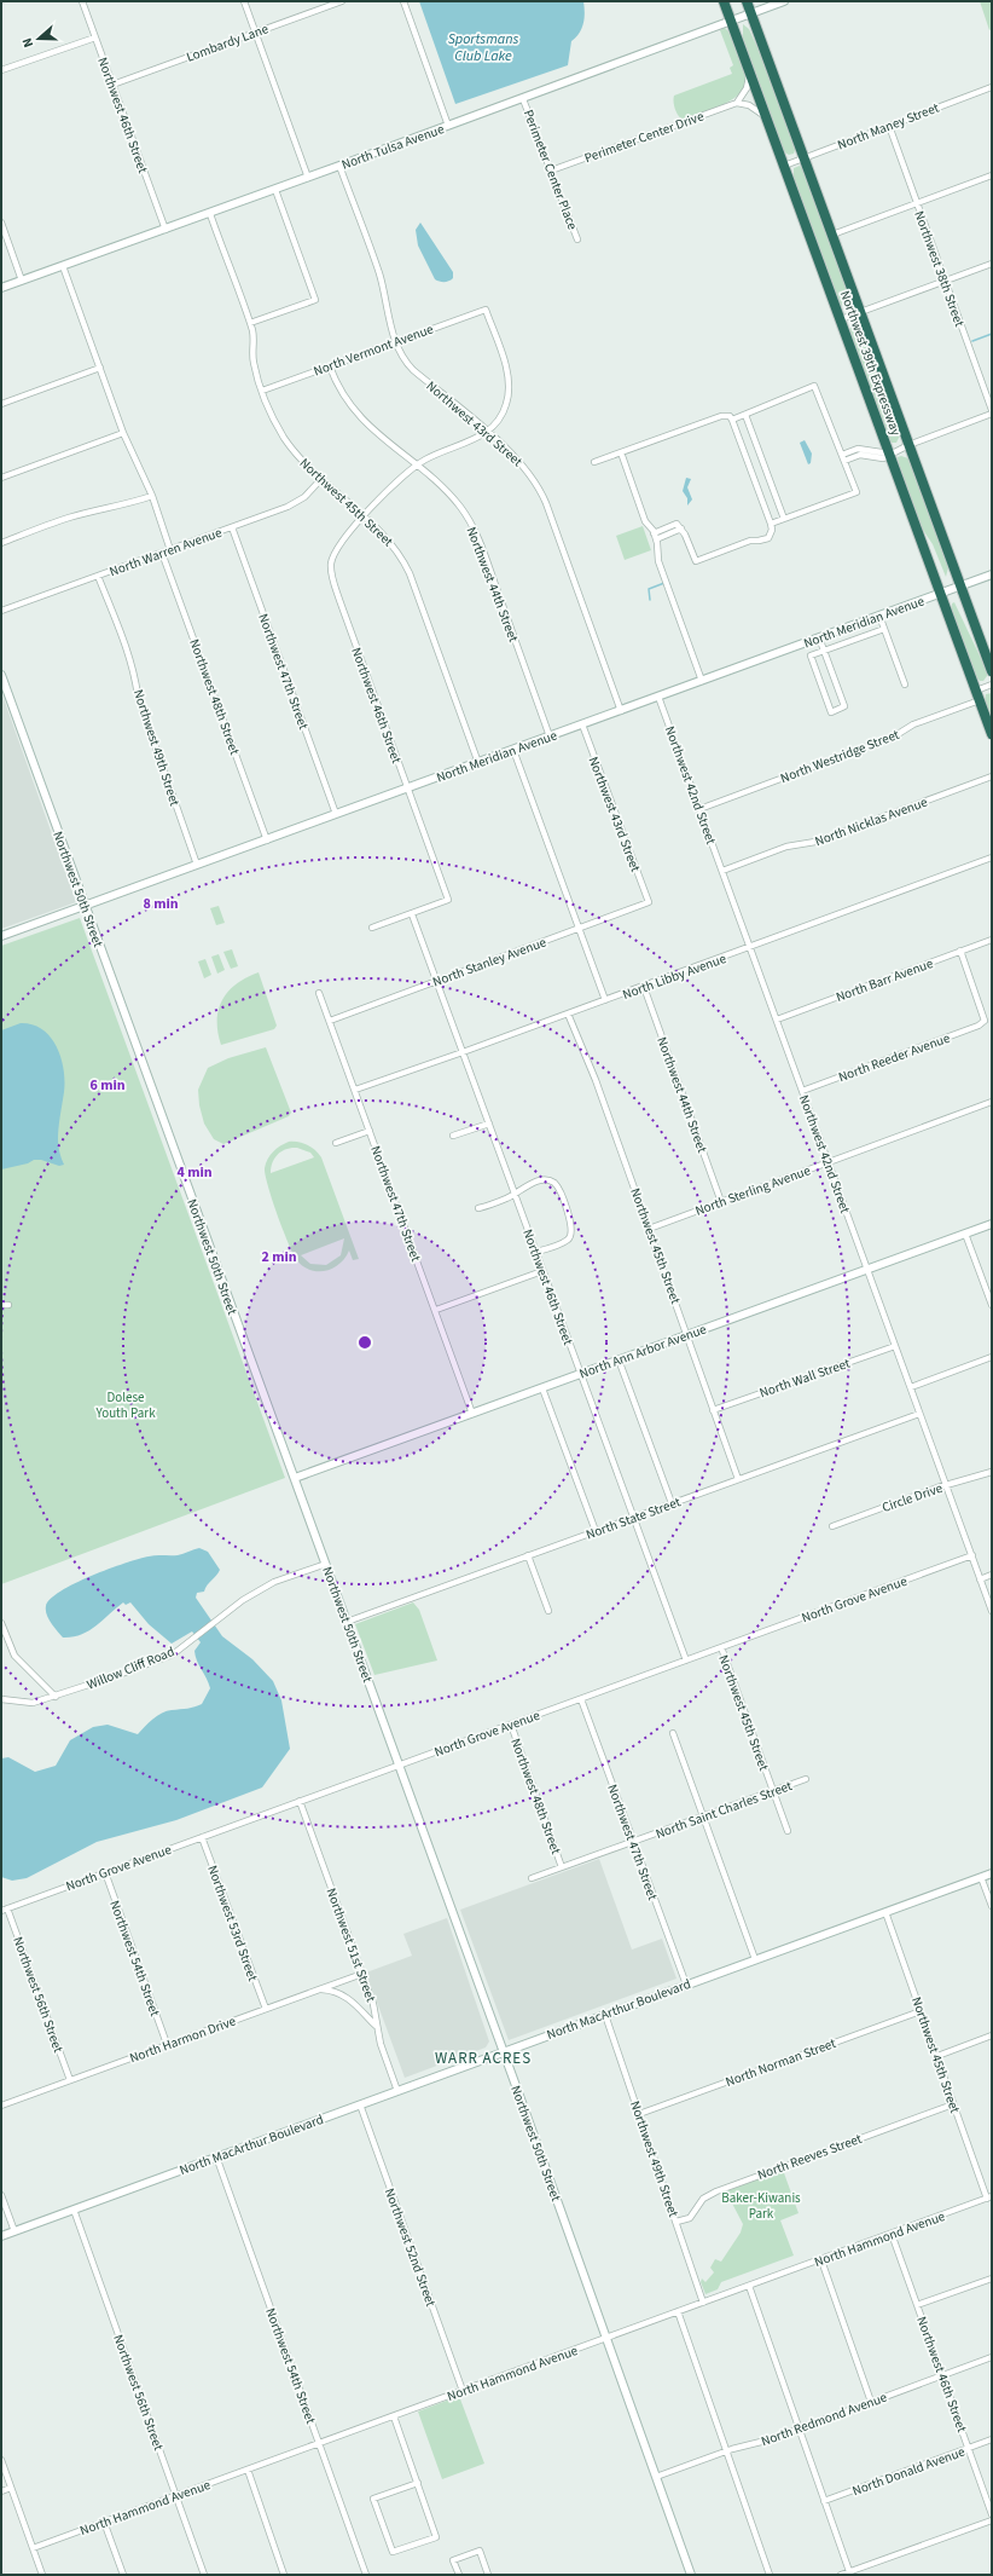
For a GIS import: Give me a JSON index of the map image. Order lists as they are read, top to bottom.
{
  "streets": {
    "highway": ["Northwest 39th Expressway"],
    "main road": [
      "North Tulsa Avenue",
      "North Meridian Avenue",
      "Northwest 50th Street",
      "North Ann Arbor Avenue",
      "North MacArthur Boulevard"
    ],
    "street": [
      "Lombardy Lane",
      "Northwest 46th Street",
      "North Maney Street",
      "Perimeter Center Drive",
      "Perimeter Center Place",
      "Northwest 38th Street",
      "North Vermont Avenue",
      "Northwest 43rd Street",
      "Northwest 45th Street",
      "North Warren Avenue",
      "Northwest 44th Street",
      "Northwest 47th Street",
      "Northwest 48th Street",
      "Northwest 49th Street",
      "North Westridge Street",
      "Northwest 42nd Street",
      "North Nicklas Avenue",
      "North Stanley Avenue",
      "North Libby Avenue",
      "North Barr Avenue",
      "North Reeder Avenue",
      "North Sterling Avenue",
      "North Wall Street",
      "Circle Drive",
      "North State Street",
      "North Grove Avenue",
      "Willow Cliff Road",
      "North Saint Charles Street",
      "Northwest 53rd Street",
      "Northwest 51st Street",
      "Northwest 54th Street",
      "Northwest 56th Street",
      "North Harmon Drive",
      "North Norman Street",
      "North Reeves Street",
      "North Hammond Avenue",
      "Northwest 52nd Street",
      "North Redmond Avenue",
      "North Donald Avenue"
    ]
  },
  "crossings": [
    ["Lombardy Lane", "Northwest 46th Street"],
    ["Northwest 46th Street", "North Tulsa Avenue"],
    ["Northwest 46th Street", "Northwest 45th Street"],
    ["Northwest 46th Street", "North Meridian Avenue"],
    ["Northwest 46th Street", "North Stanley Avenue"],
    ["Northwest 46th Street", "North Libby Avenue"],
    ["Northwest 46th Street", "North Ann Arbor Avenue"],
    ["Northwest 46th Street", "North State Street"],
    ["Northwest 46th Street", "North Grove Avenue"],
    ["Northwest 46th Street", "North Hammond Avenue"],
    ["Northwest 46th Street", "North Redmond Avenue"],
    ["Northwest 46th Street", "North Donald Avenue"],
    ["North Maney Street", "Northwest 38th Street"],
    ["North Maney Street", "Northwest 39th Expressway"],
    ["Perimeter Center Drive", "Perimeter Center Place"],
    ["North Tulsa Avenue", "Perimeter Center Place"],
    ["North Tulsa Avenue", "Northwest 39th Expressway"],
    ["North Tulsa Avenue", "Northwest 43rd Street"],
    ["North Tulsa Avenue", "Northwest 45th Street"],
    ["North Vermont Avenue", "Northwest 43rd Street"],
    ["North Vermont Avenue", "Northwest 45th Street"],
    ["North Vermont Avenue", "Northwest 44th Street"],
    ["Northwest 39th Expressway", "North Meridian Avenue"],
    ["Northwest 39th Expressway", "North Westridge Street"],
    ["Northwest 43rd Street", "North Meridian Avenue"],
    ["Northwest 43rd Street", "North Stanley Avenue"],
    ["Northwest 45th Street", "North Warren Avenue"],
    ["Northwest 45th Street", "North Meridian Avenue"],
    ["Northwest 45th Street", "North Libby Avenue"],
    ["Northwest 45th Street", "North Sterling Avenue"],
    ["Northwest 45th Street", "North Ann Arbor Avenue"],
    ["Northwest 45th Street", "North Wall Street"],
    ["Northwest 45th Street", "North State Street"],
    ["Northwest 45th Street", "North Grove Avenue"],
    ["Northwest 45th Street", "North Saint Charles Street"],
    ["Northwest 45th Street", "North MacArthur Boulevard"],
    ["Northwest 45th Street", "North Norman Street"],
    ["Northwest 45th Street", "North Reeves Street"],
    ["Northwest 45th Street", "North Hammond Avenue"],
    ["North Warren Avenue", "Northwest 47th Street"],
    ["North Warren Avenue", "Northwest 48th Street"],
    ["North Warren Avenue", "Northwest 49th Street"],
    ["Northwest 44th Street", "North Meridian Avenue"],
    ["Northwest 44th Street", "North Libby Avenue"],
    ["Northwest 44th Street", "North Sterling Avenue"],
    ["North Meridian Avenue", "Northwest 47th Street"],
    ["North Meridian Avenue", "Northwest 48th Street"],
    ["North Meridian Avenue", "Northwest 49th Street"],
    ["North Meridian Avenue", "Northwest 42nd Street"],
    ["North Meridian Avenue", "Northwest 50th Street"],
    ["Northwest 47th Street", "North Stanley Avenue"],
    ["Northwest 47th Street", "North Libby Avenue"],
    ["Northwest 47th Street", "North Ann Arbor Avenue"],
    ["Northwest 47th Street", "North Grove Avenue"],
    ["Northwest 47th Street", "North Saint Charles Street"],
    ["Northwest 47th Street", "North MacArthur Boulevard"],
    ["Northwest 48th Street", "North Grove Avenue"],
    ["Northwest 48th Street", "North Saint Charles Street"],
    ["Northwest 49th Street", "North MacArthur Boulevard"],
    ["Northwest 49th Street", "North Norman Street"],
    ["Northwest 49th Street", "North Reeves Street"],
    ["Northwest 49th Street", "North Hammond Avenue"],
    ["North Westridge Street", "Northwest 42nd Street"],
    ["Northwest 42nd Street", "North Nicklas Avenue"],
    ["Northwest 42nd Street", "North Libby Avenue"],
    ["Northwest 42nd Street", "North Barr Avenue"],
    ["Northwest 42nd Street", "North Reeder Avenue"],
    ["Northwest 42nd Street", "North Sterling Avenue"],
    ["Northwest 42nd Street", "North Ann Arbor Avenue"],
    ["Northwest 42nd Street", "North Wall Street"],
    ["Northwest 42nd Street", "Circle Drive"],
    ["Northwest 42nd Street", "North State Street"],
    ["Northwest 42nd Street", "North Grove Avenue"],
    ["Northwest 50th Street", "North Ann Arbor Avenue"],
    ["Northwest 50th Street", "North State Street"],
    ["Northwest 50th Street", "North Grove Avenue"],
    ["Northwest 50th Street", "Willow Cliff Road"],
    ["Northwest 50th Street", "North MacArthur Boulevard"],
    ["Northwest 50th Street", "North Hammond Avenue"],
    ["Northwest 50th Street", "North Redmond Avenue"],
    ["North Barr Avenue", "North Reeder Avenue"],
    ["North Grove Avenue", "Northwest 53rd Street"],
    ["North Grove Avenue", "Northwest 51st Street"],
    ["North Grove Avenue", "Northwest 54th Street"],
    ["North Grove Avenue", "Northwest 56th Street"],
    ["Northwest 53rd Street", "North Harmon Drive"],
    ["Northwest 51st Street", "North MacArthur Boulevard"],
    ["Northwest 51st Street", "North Harmon Drive"],
    ["Northwest 54th Street", "North MacArthur Boulevard"],
    ["Northwest 54th Street", "North Harmon Drive"],
    ["Northwest 54th Street", "North Hammond Avenue"],
    ["Northwest 56th Street", "North MacArthur Boulevard"],
    ["Northwest 56th Street", "North Harmon Drive"],
    ["Northwest 56th Street", "North Hammond Avenue"],
    ["North MacArthur Boulevard", "Northwest 52nd Street"],
    ["North Hammond Avenue", "Northwest 52nd Street"]
  ],
  "districts": ["WARR ACRES"],
  "water": ["Sportsmans Club Lake"],
  "parks": ["Dolese Youth Park", "Baker-Kiwanis Park"],
  "north": "left",
  "rings": [
    "8 min",
    "6 min",
    "4 min",
    "2 min"
  ]
}
